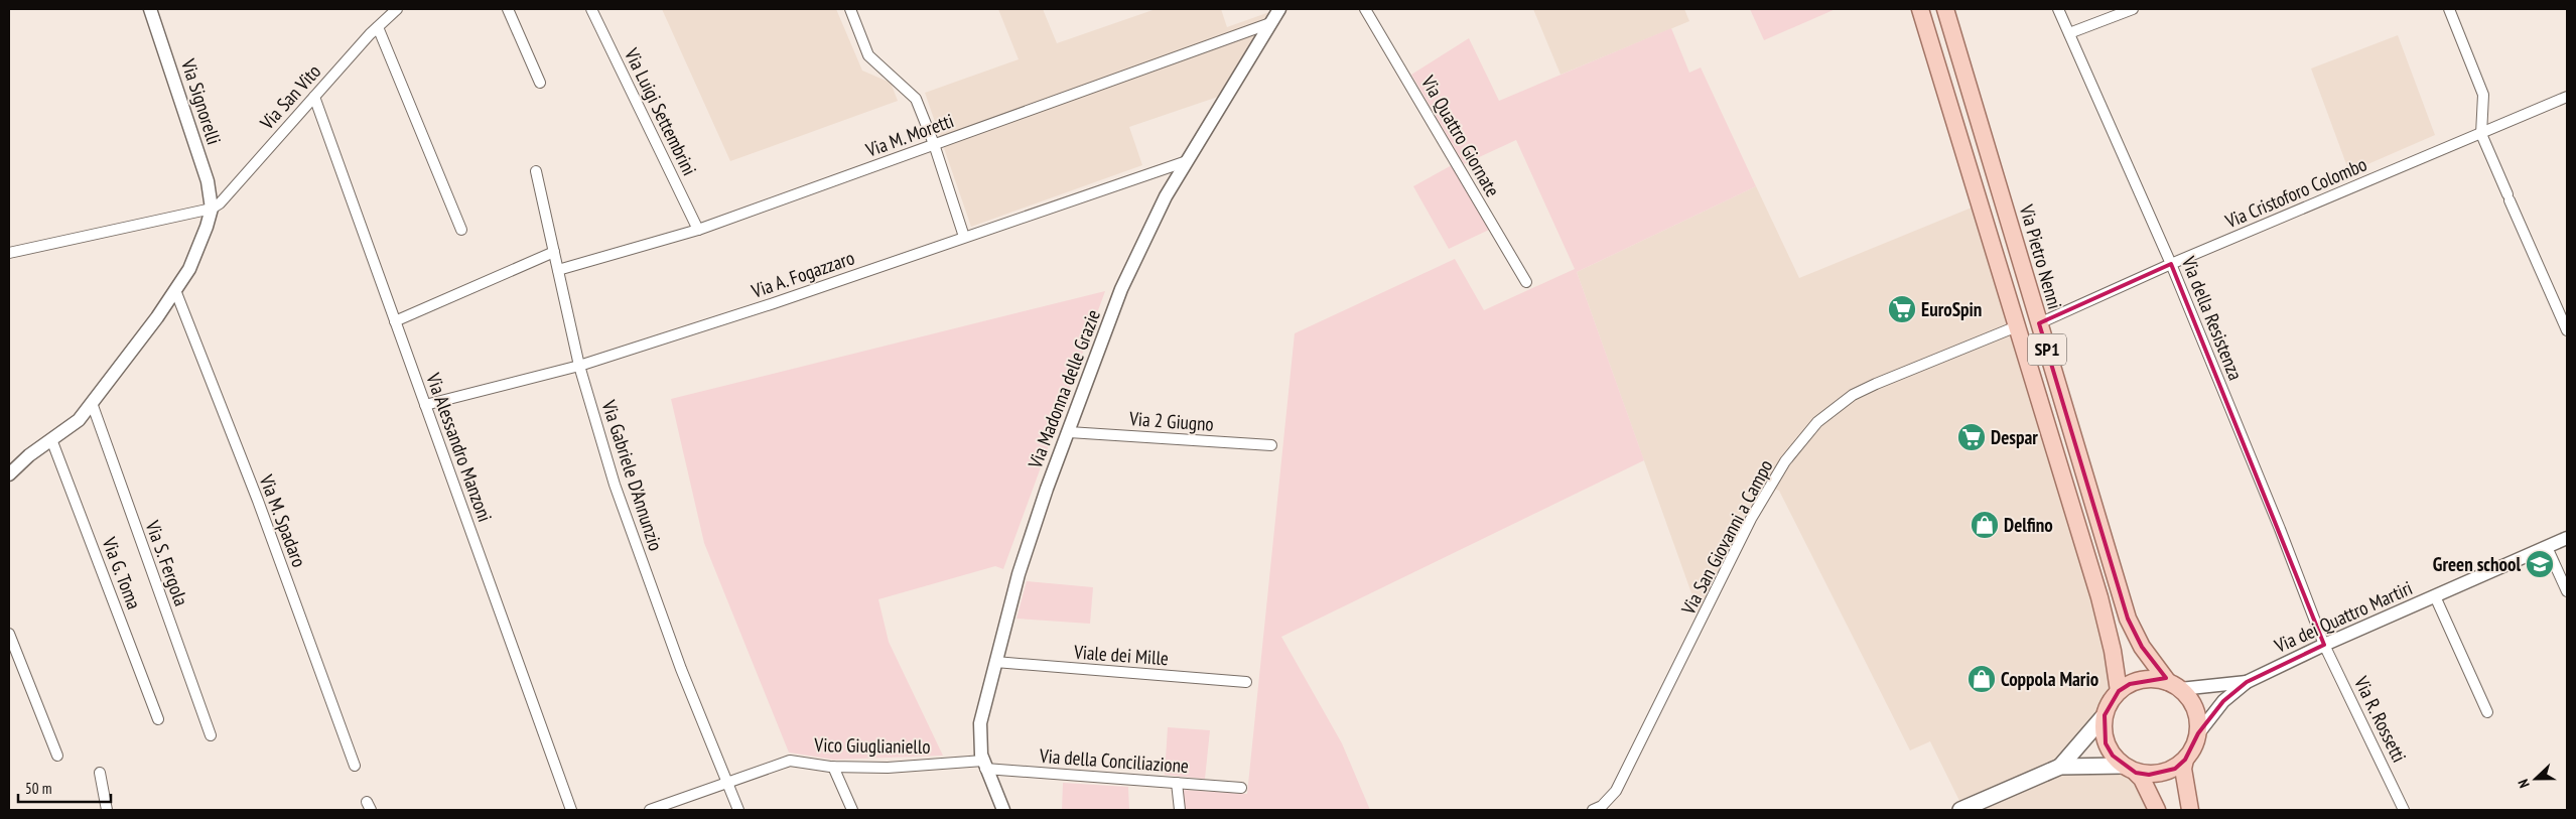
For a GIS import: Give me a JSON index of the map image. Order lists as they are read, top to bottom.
{
  "streets": {
    "main road": ["Via Pietro Nenni", "SP1"],
    "street": [
      "Via San Vito",
      "Via Signorelli",
      "Via Luigi Settembrini",
      "Via M. Moretti",
      "Via Quattro Giornate",
      "Via Cristoforo Colombo",
      "Via A. Fogazzaro",
      "Via della Resistenza",
      "Via Madonna delle Grazie",
      "Via 2 Giugno",
      "Via Alessandro Manzoni",
      "Via Gabriele D'Annunzio",
      "Via M. Spadaro",
      "Via San Giovanni a Campo",
      "Via S. Fergola",
      "Via G. Toma",
      "Via dei Quattro Martiri",
      "Viale dei Mille",
      "Via R. Rossetti",
      "Vico Giuglianiello",
      "Via della Conciliazione"
    ]
  },
  "crossings": [
    ["Via San Vito", "Via Signorelli"],
    ["Via San Vito", "Via Alessandro Manzoni"],
    ["Via Luigi Settembrini", "Via M. Moretti"],
    ["Via M. Moretti", "Via Madonna delle Grazie"],
    ["Via M. Moretti", "Via Gabriele D'Annunzio"],
    ["Via Cristoforo Colombo", "Via Pietro Nenni"],
    ["Via Cristoforo Colombo", "Via della Resistenza"],
    ["Via Pietro Nenni", "SP1"],
    ["Via Pietro Nenni", "Via dei Quattro Martiri"],
    ["Via A. Fogazzaro", "Via Madonna delle Grazie"],
    ["Via A. Fogazzaro", "Via Alessandro Manzoni"],
    ["Via A. Fogazzaro", "Via Gabriele D'Annunzio"],
    ["Via della Resistenza", "Via dei Quattro Martiri"],
    ["Via della Resistenza", "Via R. Rossetti"],
    ["SP1", "Via San Giovanni a Campo"],
    ["SP1", "Via dei Quattro Martiri"],
    ["Via Madonna delle Grazie", "Via 2 Giugno"],
    ["Via Madonna delle Grazie", "Viale dei Mille"],
    ["Via Madonna delle Grazie", "Vico Giuglianiello"],
    ["Via Madonna delle Grazie", "Via della Conciliazione"],
    ["Via Gabriele D'Annunzio", "Vico Giuglianiello"],
    ["Via dei Quattro Martiri", "Via R. Rossetti"],
    ["Vico Giuglianiello", "Via della Conciliazione"]
  ],
  "places": {
    "supermarket": ["EuroSpin", "Despar"],
    "shop": ["Delfino", "Coppola Mario"],
    "school or university": ["Green school"]
  },
  "scale_bar": "50 m",
  "north": "left"
}
